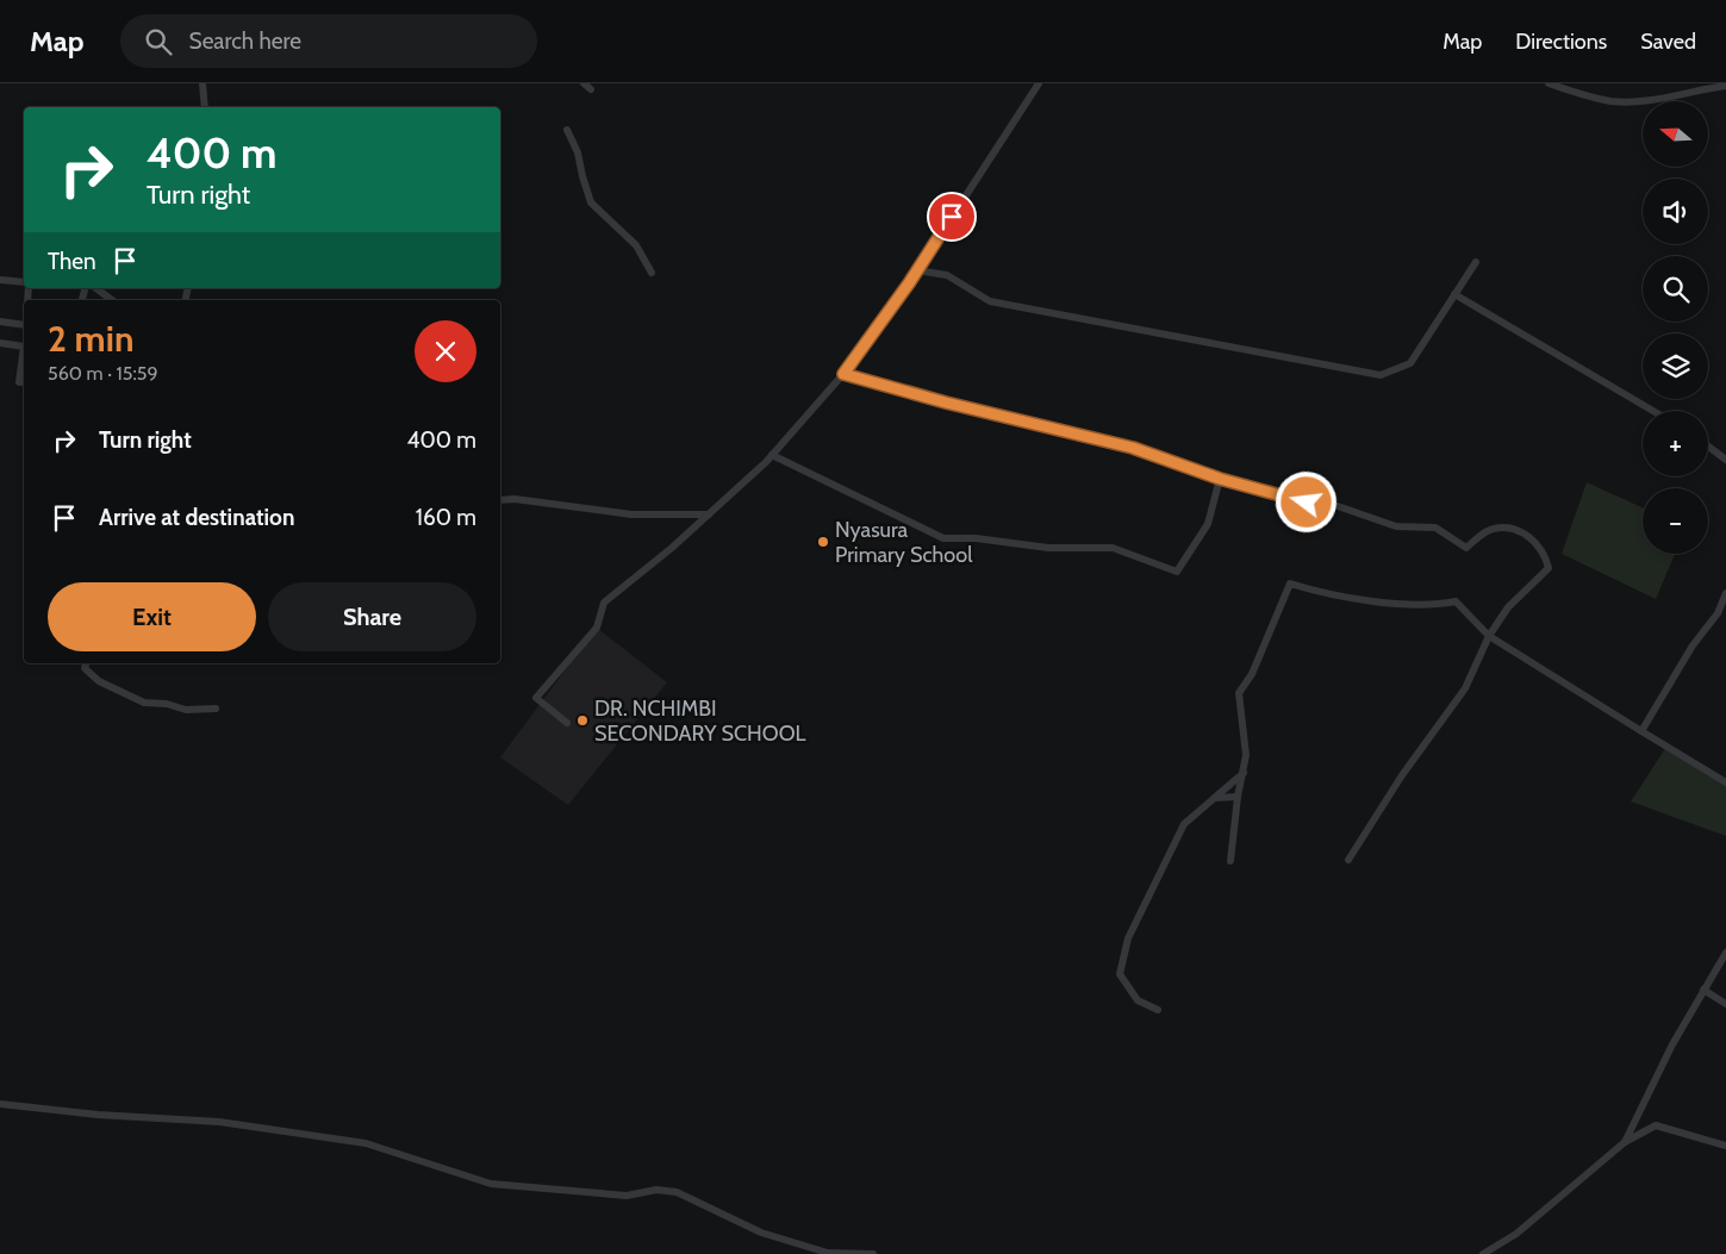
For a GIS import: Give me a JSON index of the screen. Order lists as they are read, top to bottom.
{
  "places": ["Nyasura Primary School", "DR. NCHIMBI SECONDARY SCHOOL"],
  "north": "left",
  "page": {
    "header": "Map",
    "search": "Search here",
    "nav": ["Map", "Directions", "Saved"],
    "map_buttons": ["+", "−"],
    "turn": ["400 m", "Turn right"],
    "then": "Then",
    "heading": ["2 min", "560 m · 15:59"],
    "list": [
      {
        "name": "Turn right",
        "value": "400 m"
      },
      {
        "name": "Arrive at destination",
        "value": "160 m"
      }
    ],
    "buttons": ["Exit", "Share"]
  }
}
